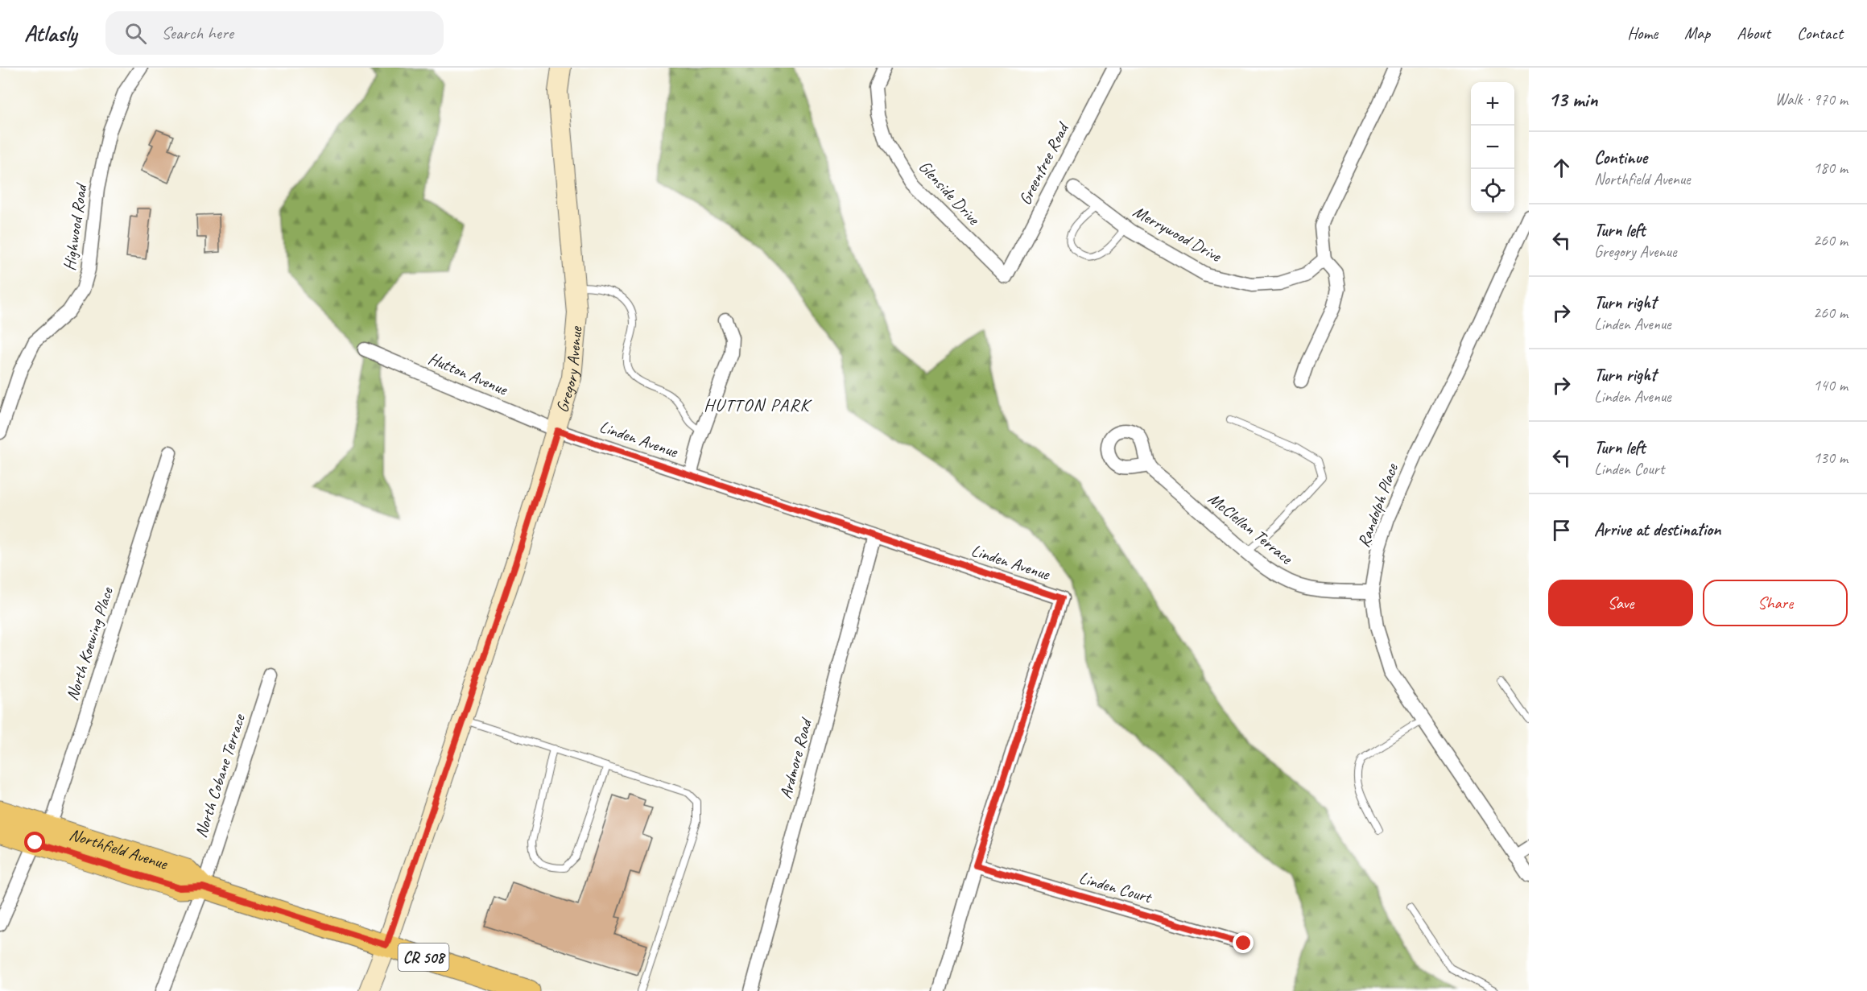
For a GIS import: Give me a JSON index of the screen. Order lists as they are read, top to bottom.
{
  "streets": {
    "main road": ["Gregory Avenue", "Northfield Avenue", "CR 508"],
    "street": [
      "Greentree Road",
      "Glenside Drive",
      "Highwood Road",
      "Merrywood Drive",
      "Hutton Avenue",
      "Linden Avenue",
      "Randolph Place",
      "McClellan Terrace",
      "North Koewing Place",
      "Ardmore Road",
      "North Cobane Terrace",
      "Linden Court"
    ]
  },
  "crossings": [
    ["Greentree Road", "Glenside Drive"],
    ["Gregory Avenue", "Hutton Avenue"],
    ["Gregory Avenue", "Linden Avenue"],
    ["Gregory Avenue", "Northfield Avenue"],
    ["Hutton Avenue", "Linden Avenue"],
    ["Linden Avenue", "Ardmore Road"],
    ["Linden Avenue", "Linden Court"],
    ["Randolph Place", "McClellan Terrace"],
    ["North Koewing Place", "Northfield Avenue"],
    ["North Cobane Terrace", "Northfield Avenue"]
  ],
  "districts": ["HUTTON PARK"],
  "page": {
    "header": "Atlasly",
    "search": "Search here",
    "nav": [
      "Home",
      "Map",
      "About",
      "Contact"
    ],
    "heading": ["13 min", "Walk · 970 m"],
    "map_buttons": ["+", "−"],
    "list": [
      ["Continue", "Northfield Avenue", "180 m"],
      ["Turn left", "Gregory Avenue", "260 m"],
      ["Turn right", "Linden Avenue", "260 m"],
      ["Turn right", "Linden Avenue", "140 m"],
      ["Turn left", "Linden Court", "130 m"],
      "Arrive at destination"
    ],
    "buttons": ["Save", "Share"]
  }
}
